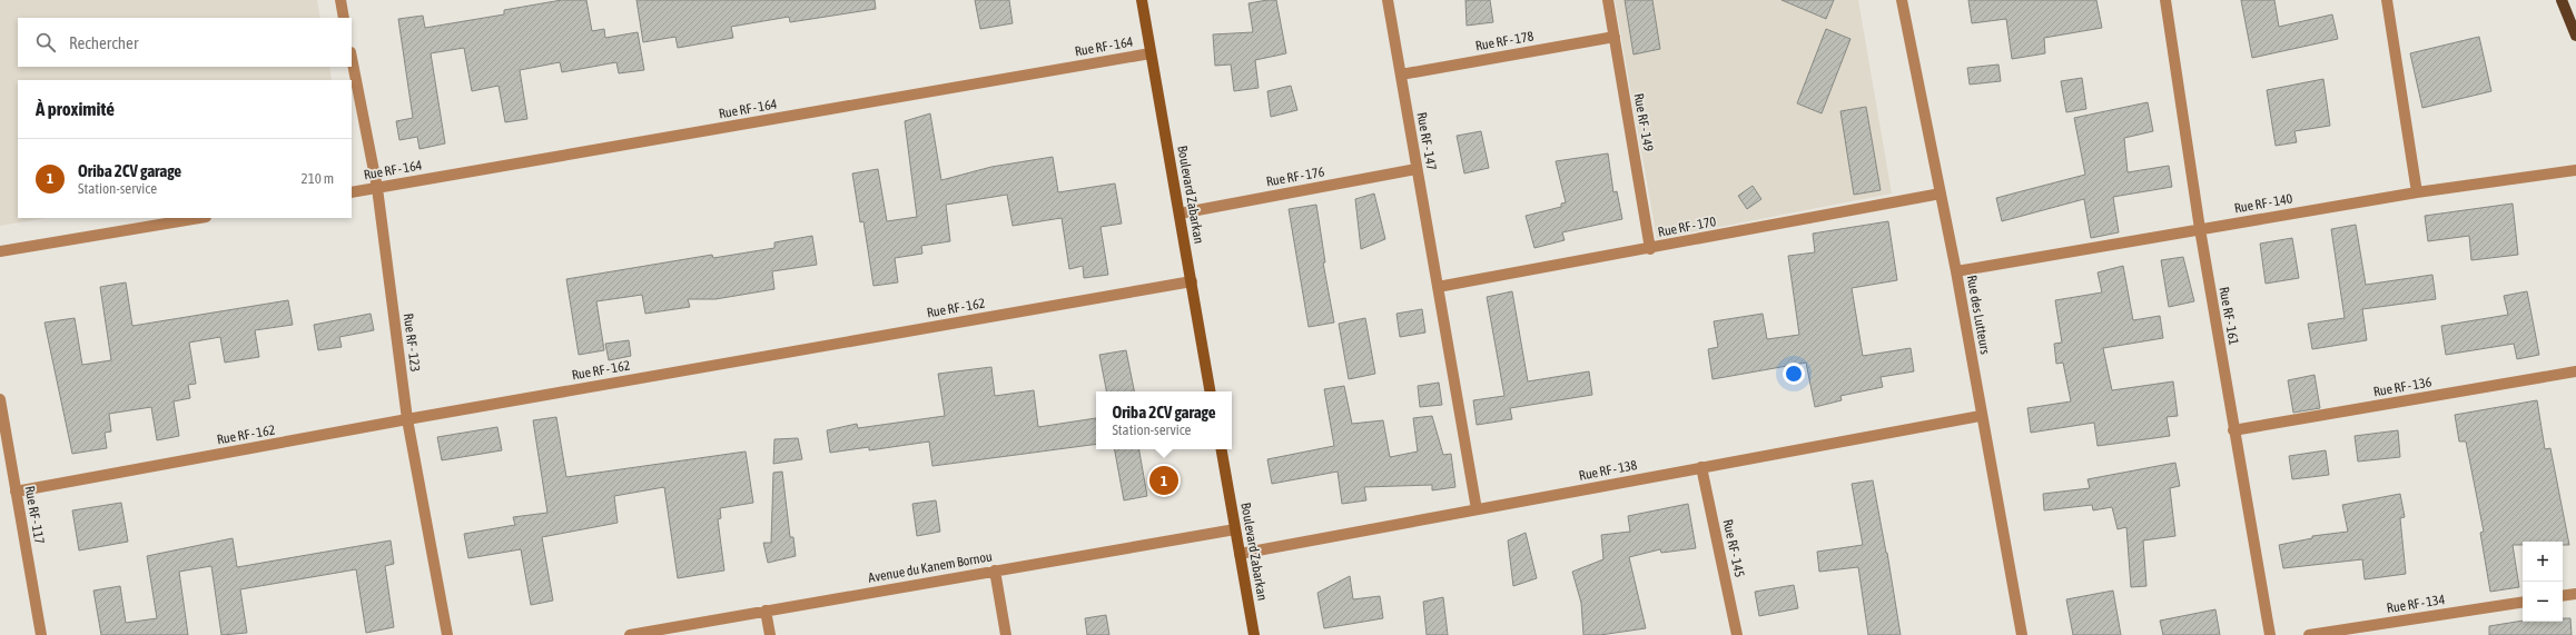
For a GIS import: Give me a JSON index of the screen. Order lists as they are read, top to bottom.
{
  "streets": {
    "street": [
      "Rue RF - 178",
      "Rue RF - 164",
      "Rue RF - 149",
      "Rue RF - 147",
      "Rue RF - 176",
      "Boulevard Zabarkan",
      "Rue RF - 140",
      "Rue RF - 170",
      "Rue RF - 162",
      "Rue des Lutteurs",
      "Rue RF - 161",
      "Rue RF - 123",
      "Rue RF - 136",
      "Rue RF - 138",
      "Rue RF - 117",
      "Rue RF - 145",
      "Avenue du Kanem Bornou",
      "Rue RF - 134"
    ]
  },
  "crossings": [
    ["Rue RF - 178", "Rue RF - 149"],
    ["Rue RF - 178", "Rue RF - 147"],
    ["Rue RF - 164", "Boulevard Zabarkan"],
    ["Rue RF - 164", "Rue RF - 123"],
    ["Rue RF - 149", "Rue RF - 170"],
    ["Rue RF - 147", "Rue RF - 176"],
    ["Rue RF - 147", "Rue RF - 170"],
    ["Rue RF - 147", "Rue RF - 138"],
    ["Rue RF - 176", "Boulevard Zabarkan"],
    ["Boulevard Zabarkan", "Rue RF - 162"],
    ["Boulevard Zabarkan", "Rue RF - 138"],
    ["Boulevard Zabarkan", "Avenue du Kanem Bornou"],
    ["Rue RF - 140", "Rue des Lutteurs"],
    ["Rue RF - 140", "Rue RF - 161"],
    ["Rue RF - 170", "Rue des Lutteurs"],
    ["Rue RF - 162", "Rue RF - 123"],
    ["Rue RF - 162", "Rue RF - 117"],
    ["Rue des Lutteurs", "Rue RF - 138"],
    ["Rue RF - 161", "Rue RF - 136"],
    ["Rue RF - 138", "Rue RF - 145"]
  ],
  "page": {
    "search": "Rechercher",
    "heading": "À proximité",
    "list": [
      {
        "mark": "1",
        "name": "Oriba 2CV garage",
        "note": "Station-service",
        "value": "210 m"
      }
    ],
    "popup": ["Oriba 2CV garage", "Station-service"],
    "pins": "1",
    "map_buttons": ["+", "−"]
  }
}
